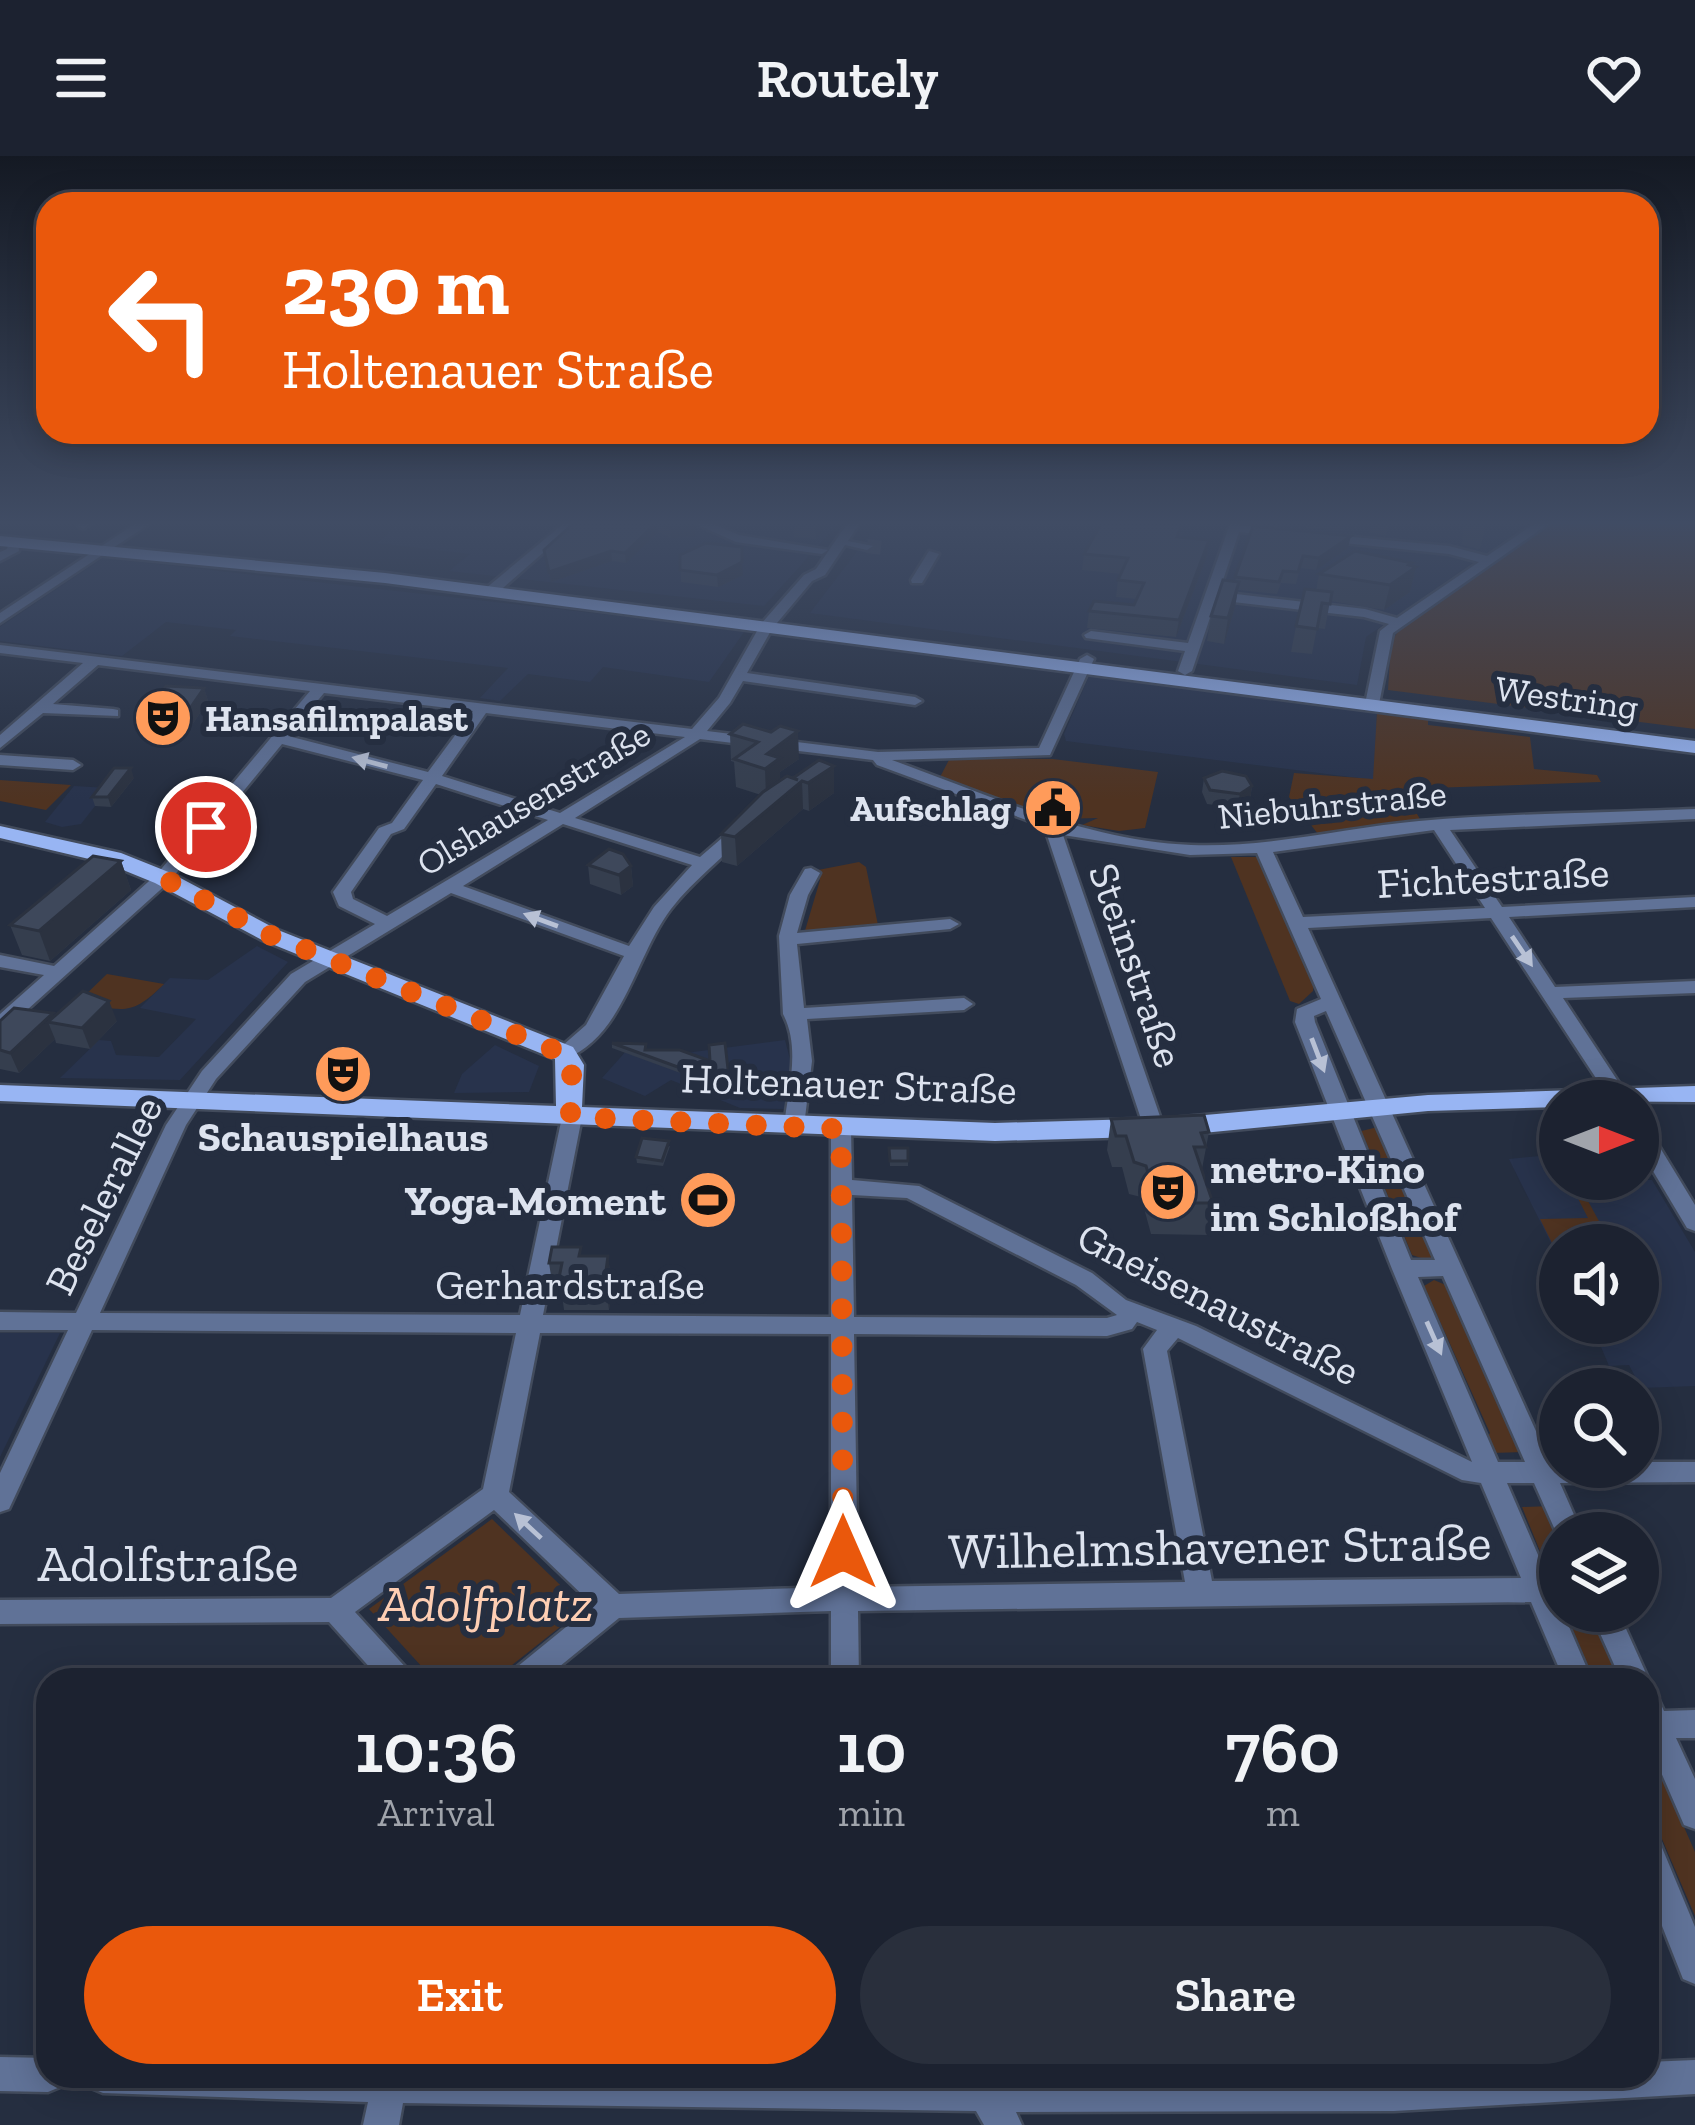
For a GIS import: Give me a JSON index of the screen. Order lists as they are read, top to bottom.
{
  "streets": {
    "main road": ["Westring", "Holtenauer Straße"],
    "street": [
      "Olshausenstraße",
      "Niebuhrstraße",
      "Fichtestraße",
      "Steinstraße",
      "Beselerallee",
      "Gerhardstraße",
      "Gneisenaustraße",
      "Wilhelmshavener Straße",
      "Adolfstraße"
    ]
  },
  "crossings": [
    ["Westring", "Olshausenstraße"],
    ["Olshausenstraße", "Niebuhrstraße"],
    ["Olshausenstraße", "Beselerallee"],
    ["Niebuhrstraße", "Steinstraße"],
    ["Steinstraße", "Holtenauer Straße"],
    ["Holtenauer Straße", "Beselerallee"],
    ["Beselerallee", "Gerhardstraße"],
    ["Gerhardstraße", "Gneisenaustraße"]
  ],
  "parks": ["Adolfplatz"],
  "places": {
    "theatre": ["Hansafilmpalast", "Schauspielhaus", "metro-Kino im Schloßhof"],
    "public building": ["Aufschlag"],
    "sports": ["Yoga-Moment"]
  },
  "north": "right",
  "page": {
    "header": "Routely",
    "turn": ["230 m", "Holtenauer Straße"],
    "eta": [
      "10:36",
      "Arrival",
      "10",
      "min",
      "760",
      "m"
    ],
    "buttons": ["Exit", "Share"]
  }
}
